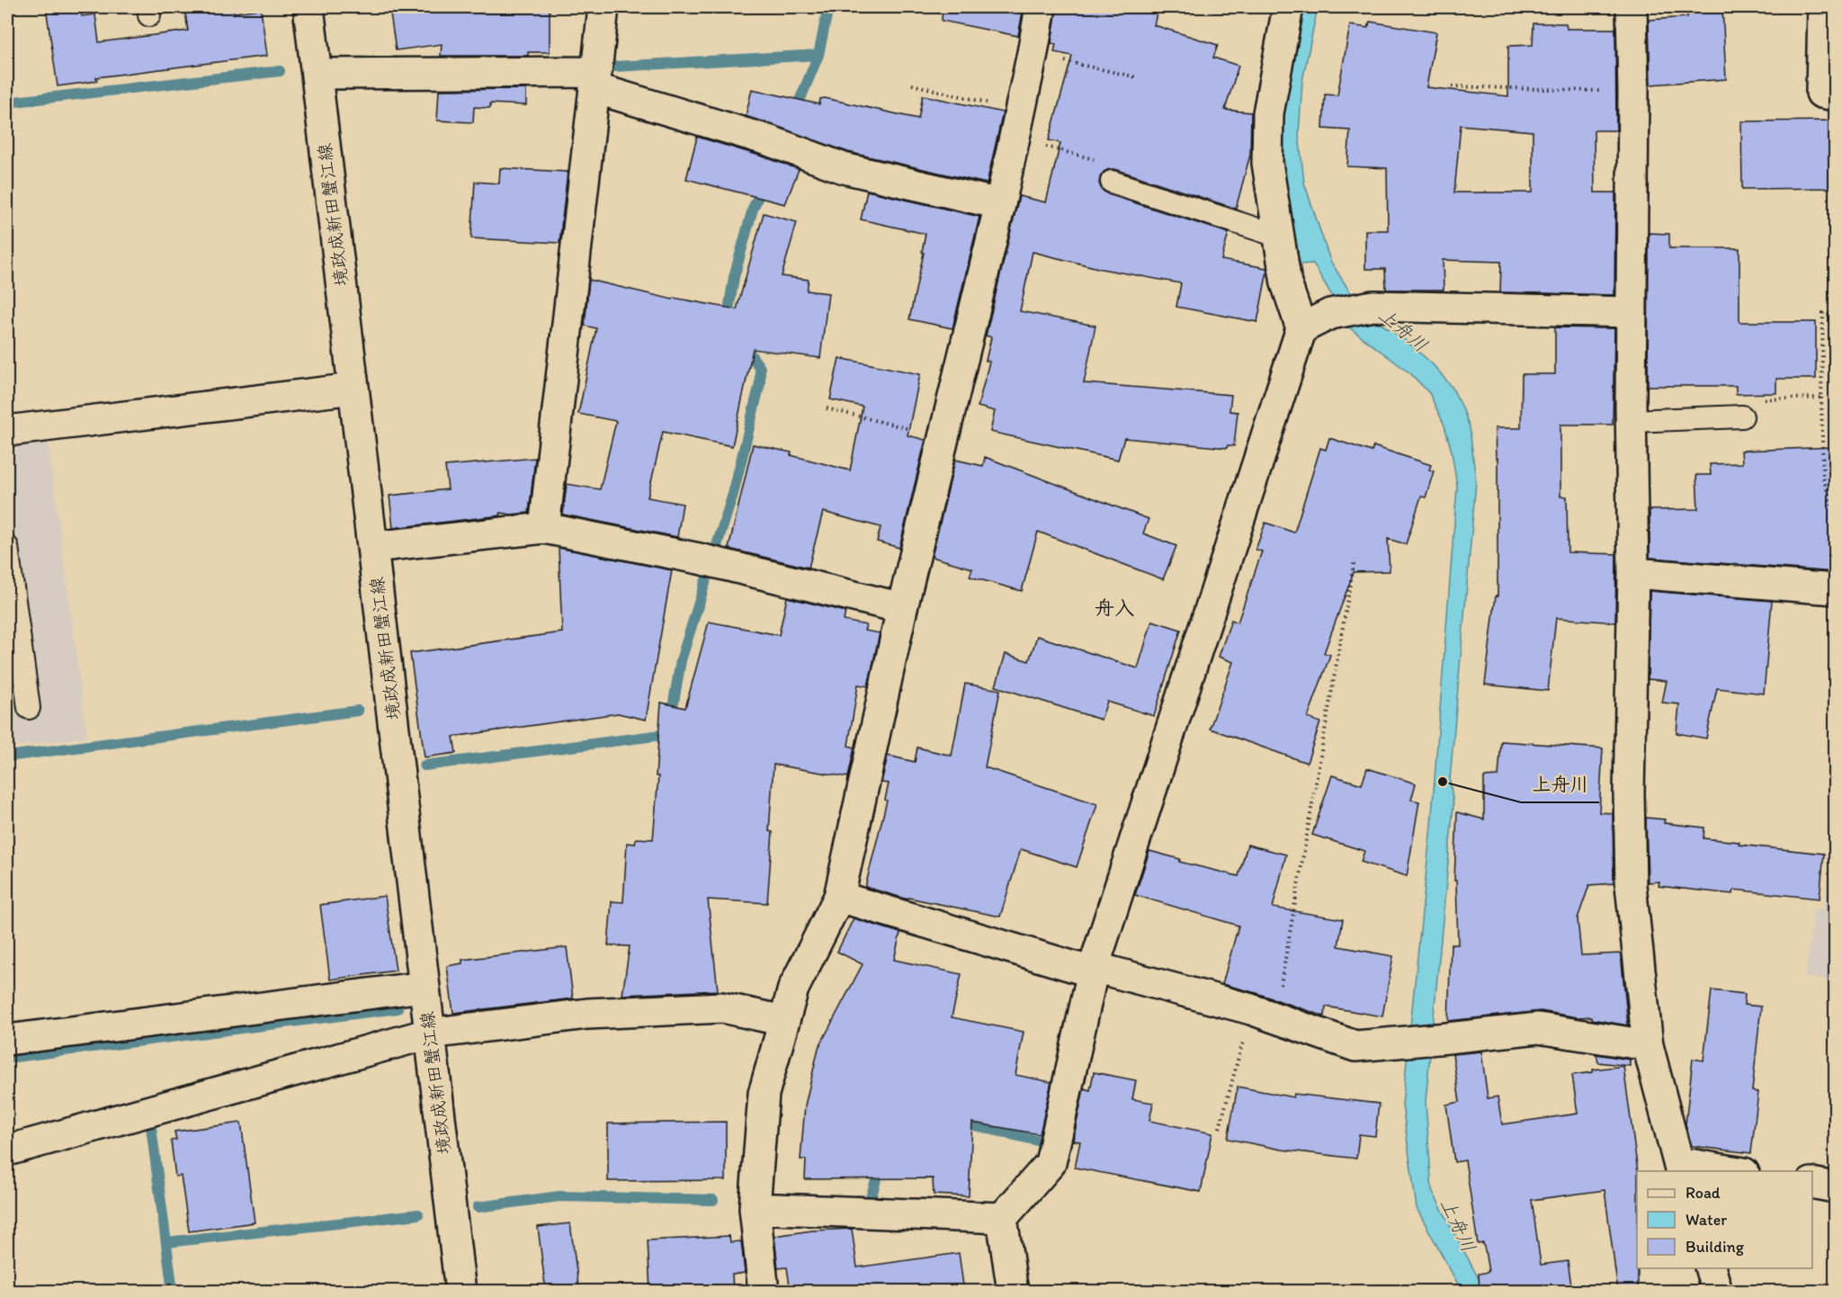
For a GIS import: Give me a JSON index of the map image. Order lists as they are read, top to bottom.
{
  "streets": {
    "street": ["境政成新田蟹江線"]
  },
  "districts": ["舟入"],
  "water": ["上舟川"],
  "places": ["上舟川"],
  "legend": ["Road", "Water", "Building"]
}
